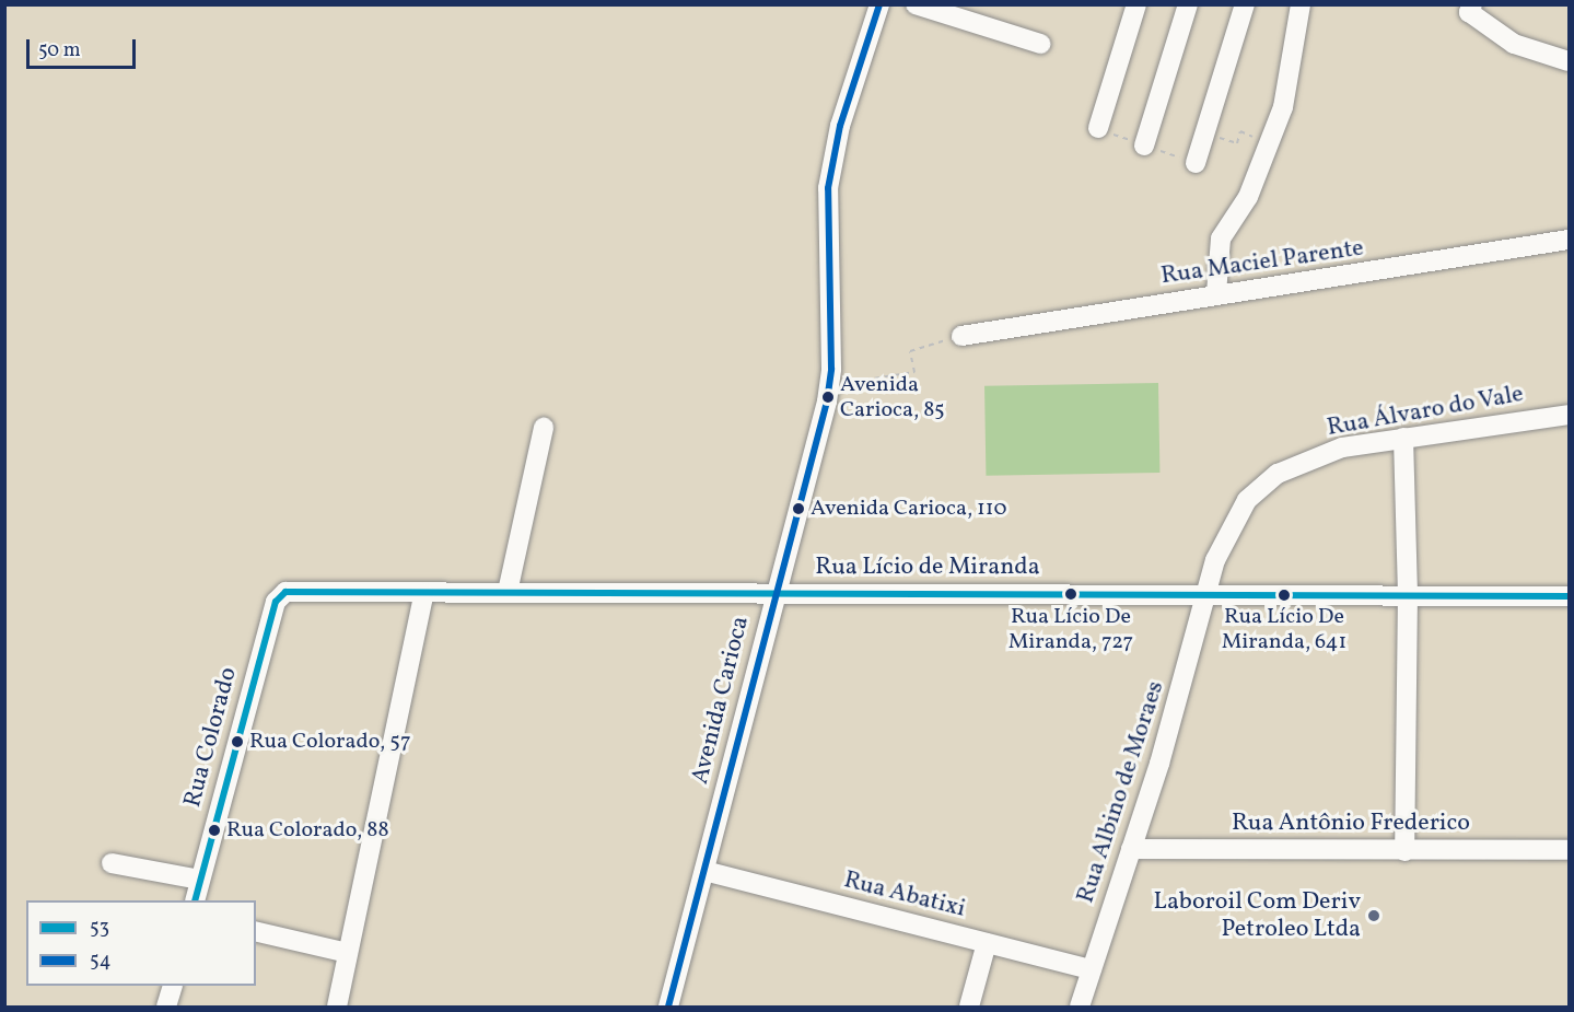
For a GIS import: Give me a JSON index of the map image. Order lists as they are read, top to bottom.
{
  "streets": {
    "street": [
      "Rua Maciel Parente",
      "Rua Álvaro do Vale",
      "Rua Lício de Miranda",
      "Avenida Carioca",
      "Rua Colorado",
      "Rua Albino de Moraes",
      "Rua Antônio Frederico",
      "Rua Abatixi"
    ]
  },
  "crossings": [
    ["Rua Álvaro do Vale", "Rua Lício de Miranda"],
    ["Rua Álvaro do Vale", "Rua Albino de Moraes"],
    ["Rua Lício de Miranda", "Avenida Carioca"],
    ["Rua Lício de Miranda", "Rua Colorado"],
    ["Rua Lício de Miranda", "Rua Albino de Moraes"],
    ["Avenida Carioca", "Rua Abatixi"],
    ["Rua Albino de Moraes", "Rua Antônio Frederico"],
    ["Rua Albino de Moraes", "Rua Abatixi"]
  ],
  "places": [
    "Avenida Carioca, 85",
    "Avenida Carioca, 110",
    "Rua Lício De Miranda, 727",
    "Rua Lício De Miranda, 641",
    "Rua Colorado, 57",
    "Rua Colorado, 88",
    "Laboroil Com Deriv Petroleo Ltda"
  ],
  "lines": ["transit line 54", "transit line 53"],
  "legend": ["53", "54"],
  "scale_bar": "50 m"
}
